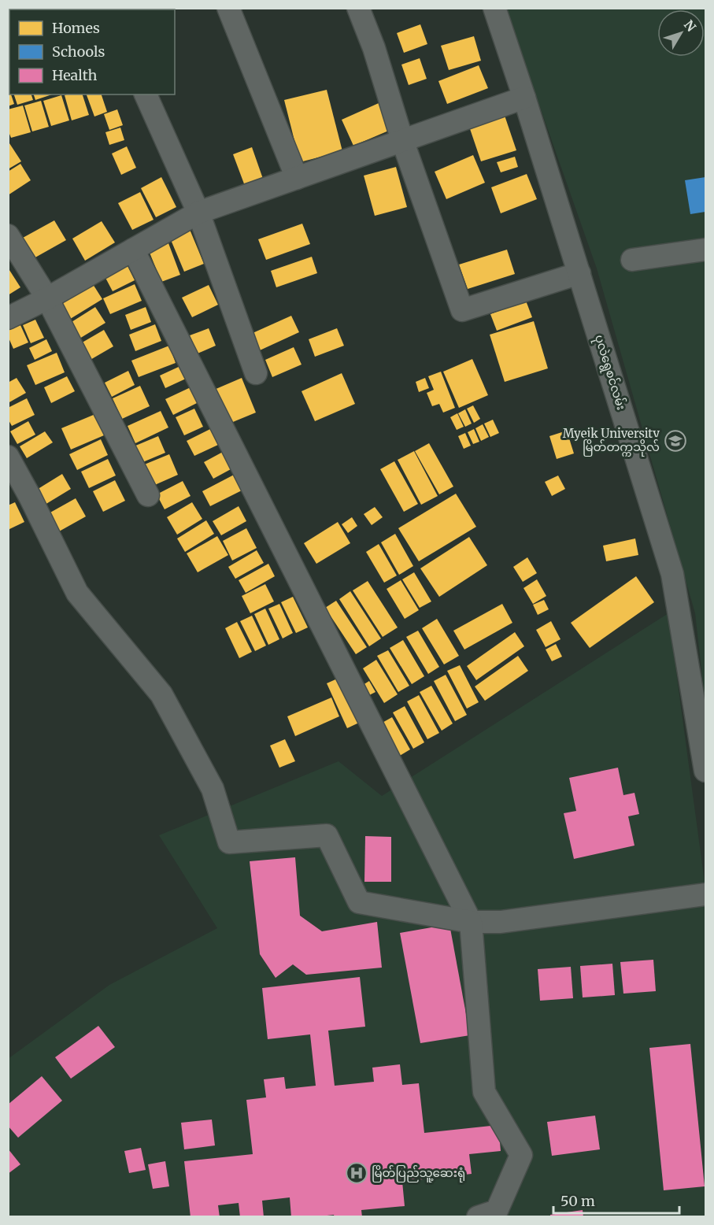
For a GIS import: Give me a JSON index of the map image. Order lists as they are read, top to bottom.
{
  "streets": {
    "street": ["ပုလဲရွေစင်လမ်း"]
  },
  "places": {
    "school or university": ["Myeik University မြိတ်တက္ကသိုလ်"],
    "hospital": ["မြိတ်ပြည်သူ့ဆေးရုံ"]
  },
  "legend": ["Homes", "Schools", "Health"],
  "scale_bar": "50 m",
  "north": "top right"
}
